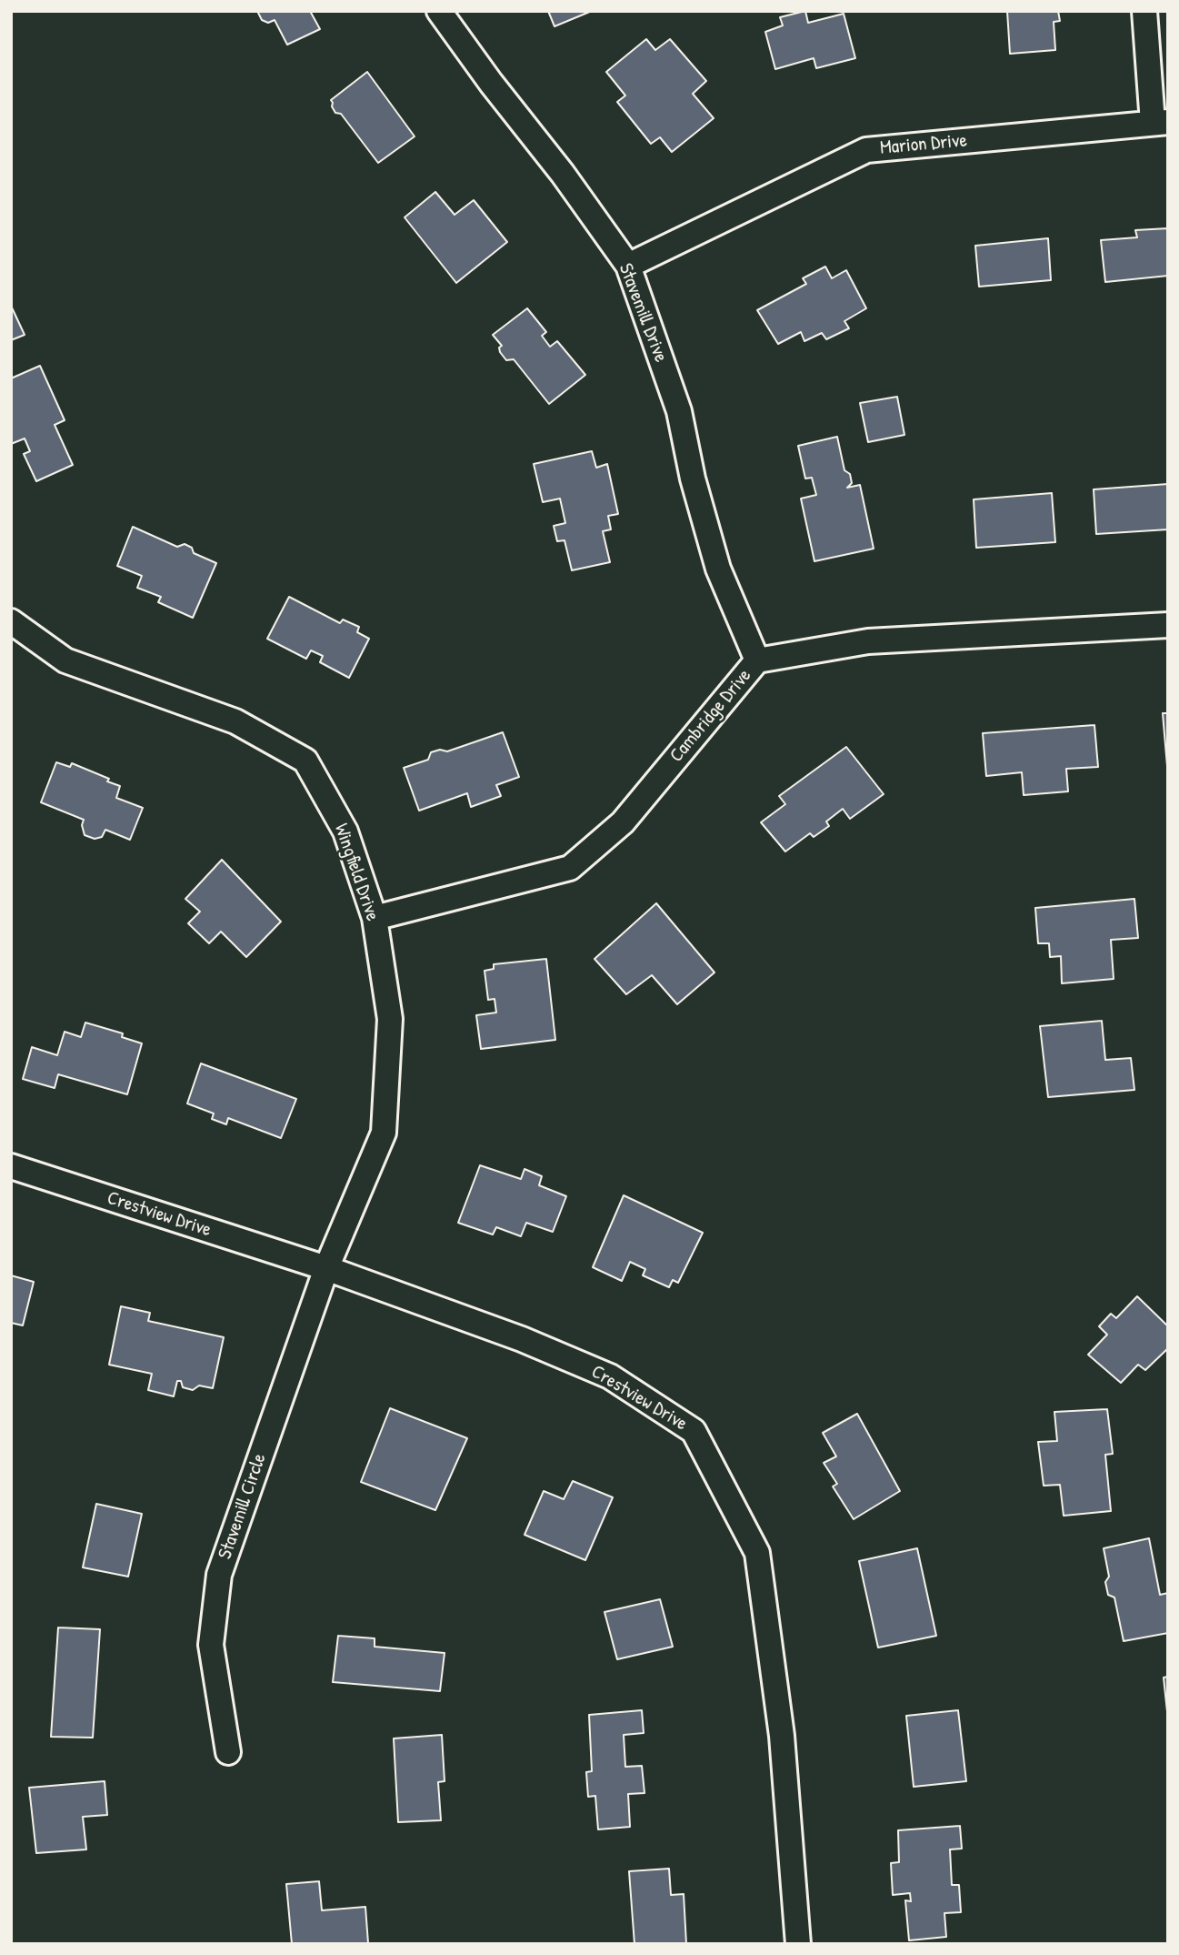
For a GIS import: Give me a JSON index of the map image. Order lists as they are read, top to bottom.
{
  "streets": {
    "street": [
      "Marion Drive",
      "Stavemill Drive",
      "Cambridge Drive",
      "Wingfield Drive",
      "Crestview Drive",
      "Stavemill Circle"
    ]
  },
  "crossings": [
    ["Marion Drive", "Stavemill Drive"],
    ["Stavemill Drive", "Cambridge Drive"],
    ["Cambridge Drive", "Wingfield Drive"],
    ["Wingfield Drive", "Crestview Drive"],
    ["Wingfield Drive", "Stavemill Circle"],
    ["Crestview Drive", "Stavemill Circle"]
  ]
}
